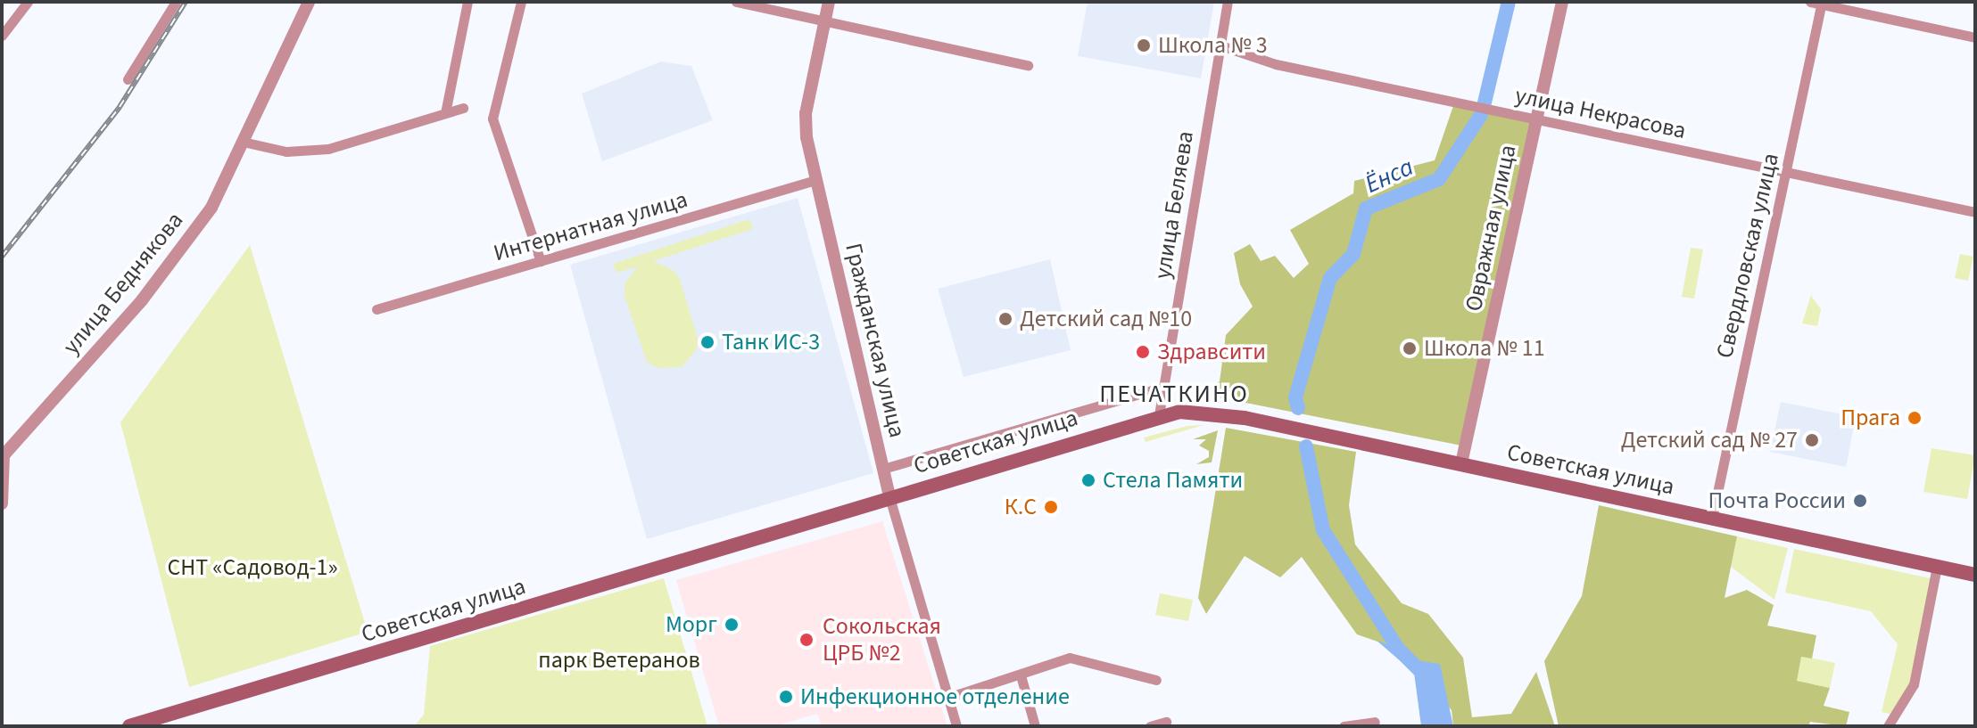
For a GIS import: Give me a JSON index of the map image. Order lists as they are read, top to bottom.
{
  "streets": {
    "main road": ["Советская улица"],
    "street": [
      "улица Некрасова",
      "улица Беляева",
      "Интернатная улица",
      "Овражная улица",
      "Свердловская улица",
      "улица Беднякова",
      "Гражданская улица"
    ]
  },
  "crossings": [
    ["улица Некрасова", "улица Беляева"],
    ["улица Некрасова", "Овражная улица"],
    ["улица Некрасова", "Свердловская улица"],
    ["улица Беляева", "Советская улица"],
    ["Интернатная улица", "Гражданская улица"],
    ["Овражная улица", "Советская улица"],
    ["Свердловская улица", "Советская улица"],
    ["Гражданская улица", "Советская улица"]
  ],
  "districts": ["ПЕЧАТКИНО"],
  "water": ["Ёнса"],
  "parks": ["СНТ «Садовод-1»", "парк Ветеранов"],
  "places": [
    "Школа № 3",
    "Детский сад №10",
    "Танк ИС-3",
    "Школа № 11",
    "Здравсити",
    "Прага",
    "Детский сад № 27",
    "Стела Памяти",
    "Почта России",
    "К.С",
    "Морг",
    "Сокольская ЦРБ №2",
    "Инфекционное отделение"
  ]
}
